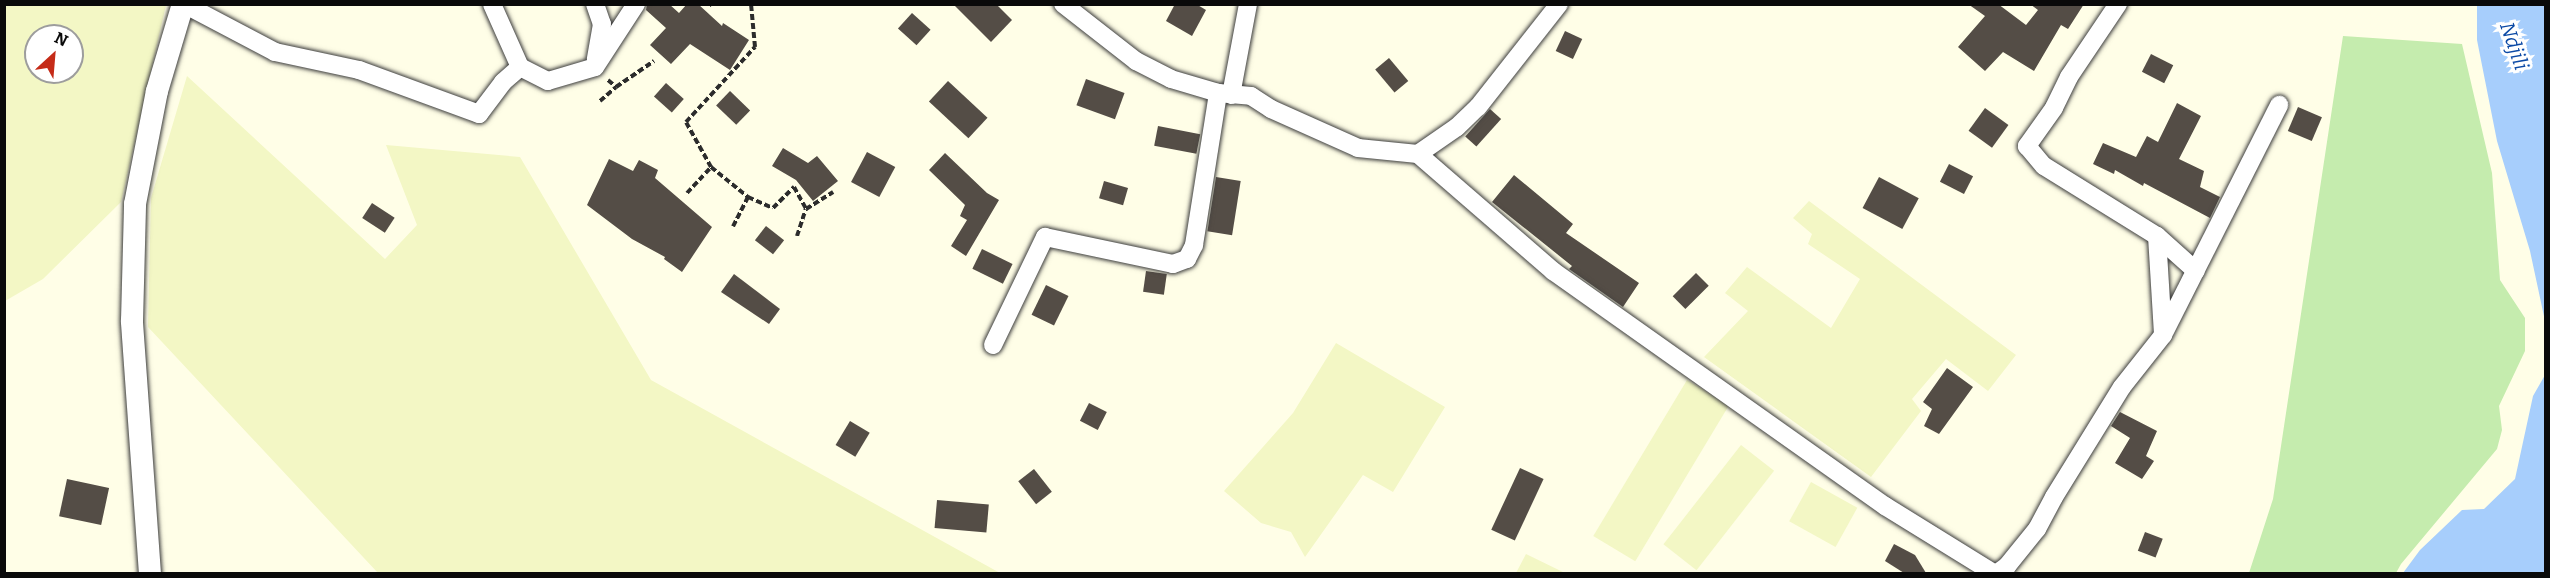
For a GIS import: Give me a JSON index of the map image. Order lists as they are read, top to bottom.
{
  "water": ["Ndjili"],
  "north": "top right"
}
